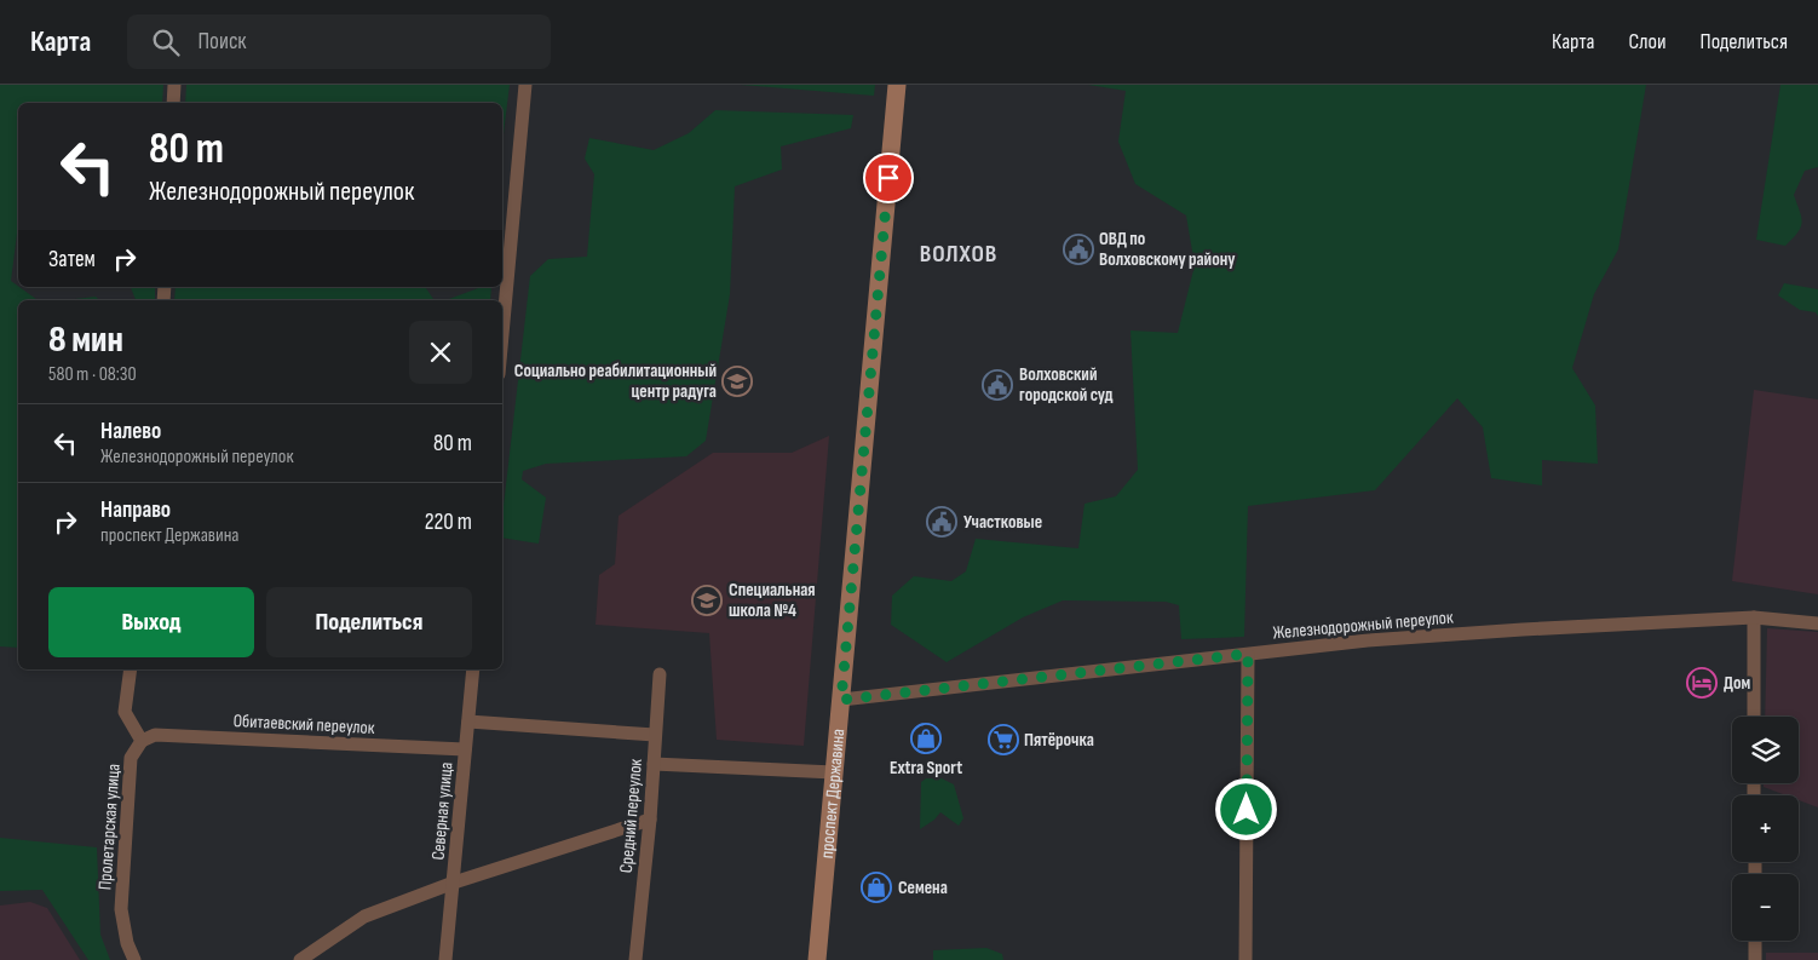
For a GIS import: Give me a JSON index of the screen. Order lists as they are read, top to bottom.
{
  "streets": {
    "main road": ["проспект Державина"],
    "street": [
      "Железнодорожный переулок",
      "Обитаевский переулок",
      "Северная улица",
      "Средний переулок",
      "Пролетарская улица"
    ]
  },
  "crossings": [
    ["Железнодорожный переулок", "проспект Державина"],
    ["Обитаевский переулок", "Северная улица"],
    ["Обитаевский переулок", "Пролетарская улица"]
  ],
  "districts": ["ВОЛХОВ"],
  "places": {
    "public building": ["ОВД по Волховскому району", "Волховский городской суд", "Участковые"],
    "school or university": ["Социально реабилитационный центр радуга", "Специальная школа №4"],
    "hotel": ["Дом"],
    "shop": ["Extra Sport", "Семена"],
    "supermarket": ["Пятёрочка"]
  },
  "page": {
    "header": "Карта",
    "search": "Поиск",
    "nav": ["Карта", "Слои", "Поделиться"],
    "turn": ["80 m", "Железнодорожный переулок"],
    "then": "Затем",
    "heading": ["8 мин", "580 m · 08:30"],
    "list": [
      {
        "name": "Налево",
        "note": "Железнодорожный переулок",
        "value": "80 m"
      },
      {
        "name": "Направо",
        "note": "проспект Державина",
        "value": "220 m"
      }
    ],
    "buttons": ["Выход", "Поделиться"],
    "map_buttons": ["+", "−"]
  }
}
